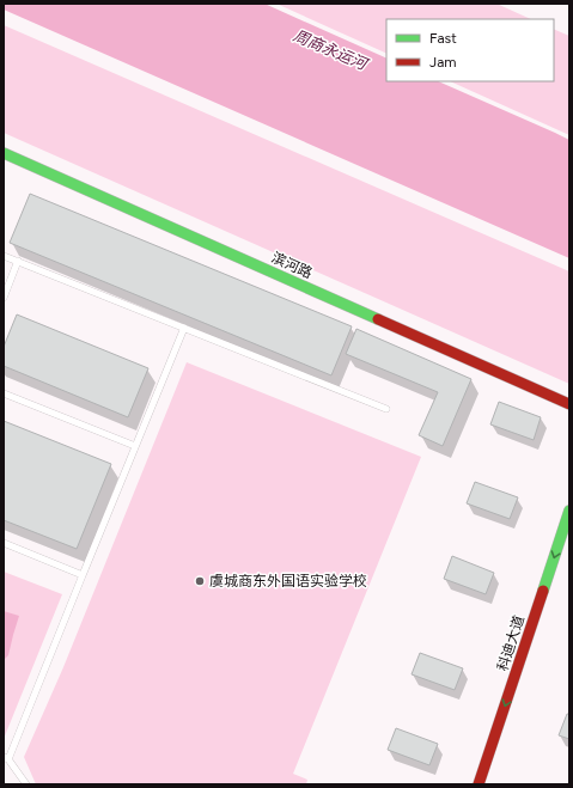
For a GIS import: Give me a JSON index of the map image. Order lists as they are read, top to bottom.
{
  "streets": {
    "street": ["滨河路", "科迪大道"]
  },
  "one_way": ["科迪大道"],
  "water": ["周商永运河"],
  "places": ["虞城商东外国语实验学校"],
  "legend": ["Fast", "Jam"]
}
